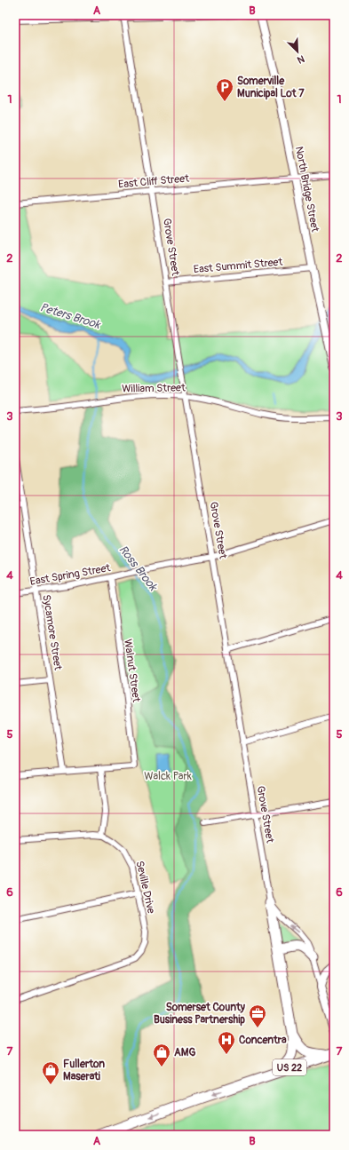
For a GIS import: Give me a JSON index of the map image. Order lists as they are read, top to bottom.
{
  "streets": {
    "highway": ["US 22"],
    "street": [
      "East Cliff Street",
      "North Bridge Street",
      "Grove Street",
      "East Summit Street",
      "William Street",
      "East Spring Street",
      "Sycamore Street",
      "Walnut Street",
      "Seville Drive"
    ]
  },
  "crossings": [
    ["East Cliff Street", "North Bridge Street"],
    ["East Cliff Street", "Grove Street"],
    ["North Bridge Street", "East Summit Street"],
    ["Grove Street", "East Summit Street"],
    ["Grove Street", "William Street"],
    ["Grove Street", "East Spring Street"],
    ["East Spring Street", "Sycamore Street"],
    ["East Spring Street", "Walnut Street"]
  ],
  "water": ["Peters Brook", "Ross Brook"],
  "parks": ["Walck Park"],
  "places": {
    "parking": ["Somerville Municipal Lot 7"],
    "office": ["Somerset County Business Partnership"],
    "hospital": ["Concentra"],
    "shop": ["AMG", "Fullerton Maserati"]
  },
  "north": "bottom right",
  "grid": {
    "columns": ["A", "B"],
    "rows": [
      "1",
      "2",
      "3",
      "4",
      "5",
      "6",
      "7"
    ]
  }
}
